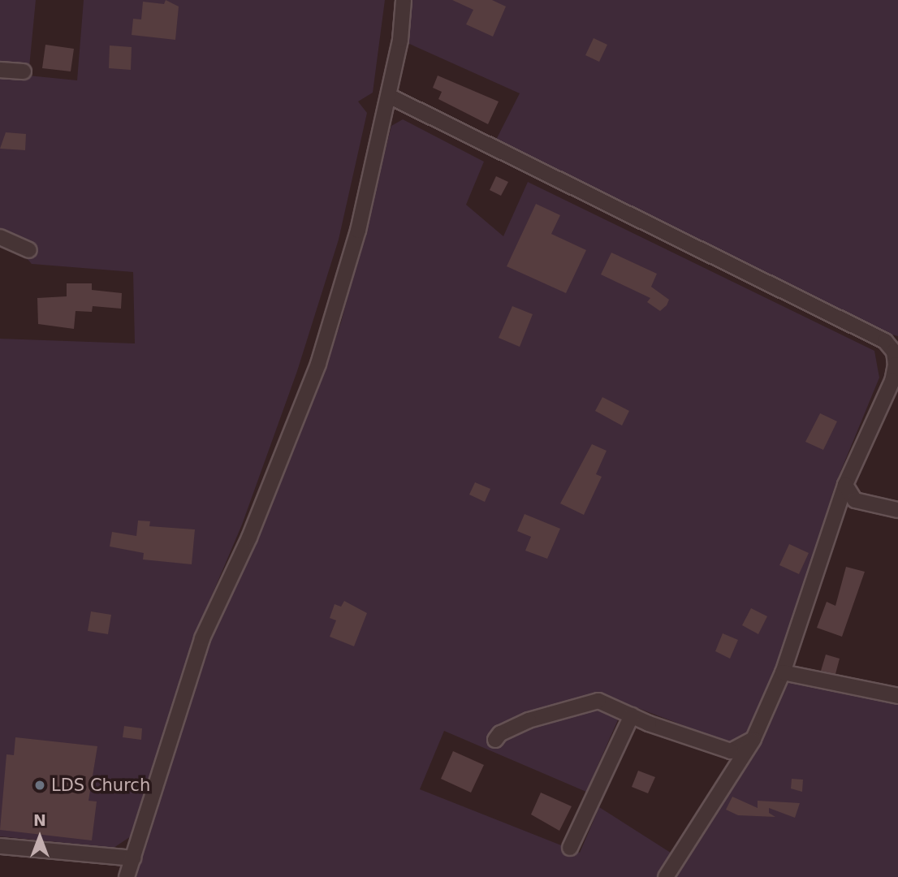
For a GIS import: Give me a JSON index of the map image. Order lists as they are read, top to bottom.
{
  "places": ["LDS Church"],
  "north": "top"
}
